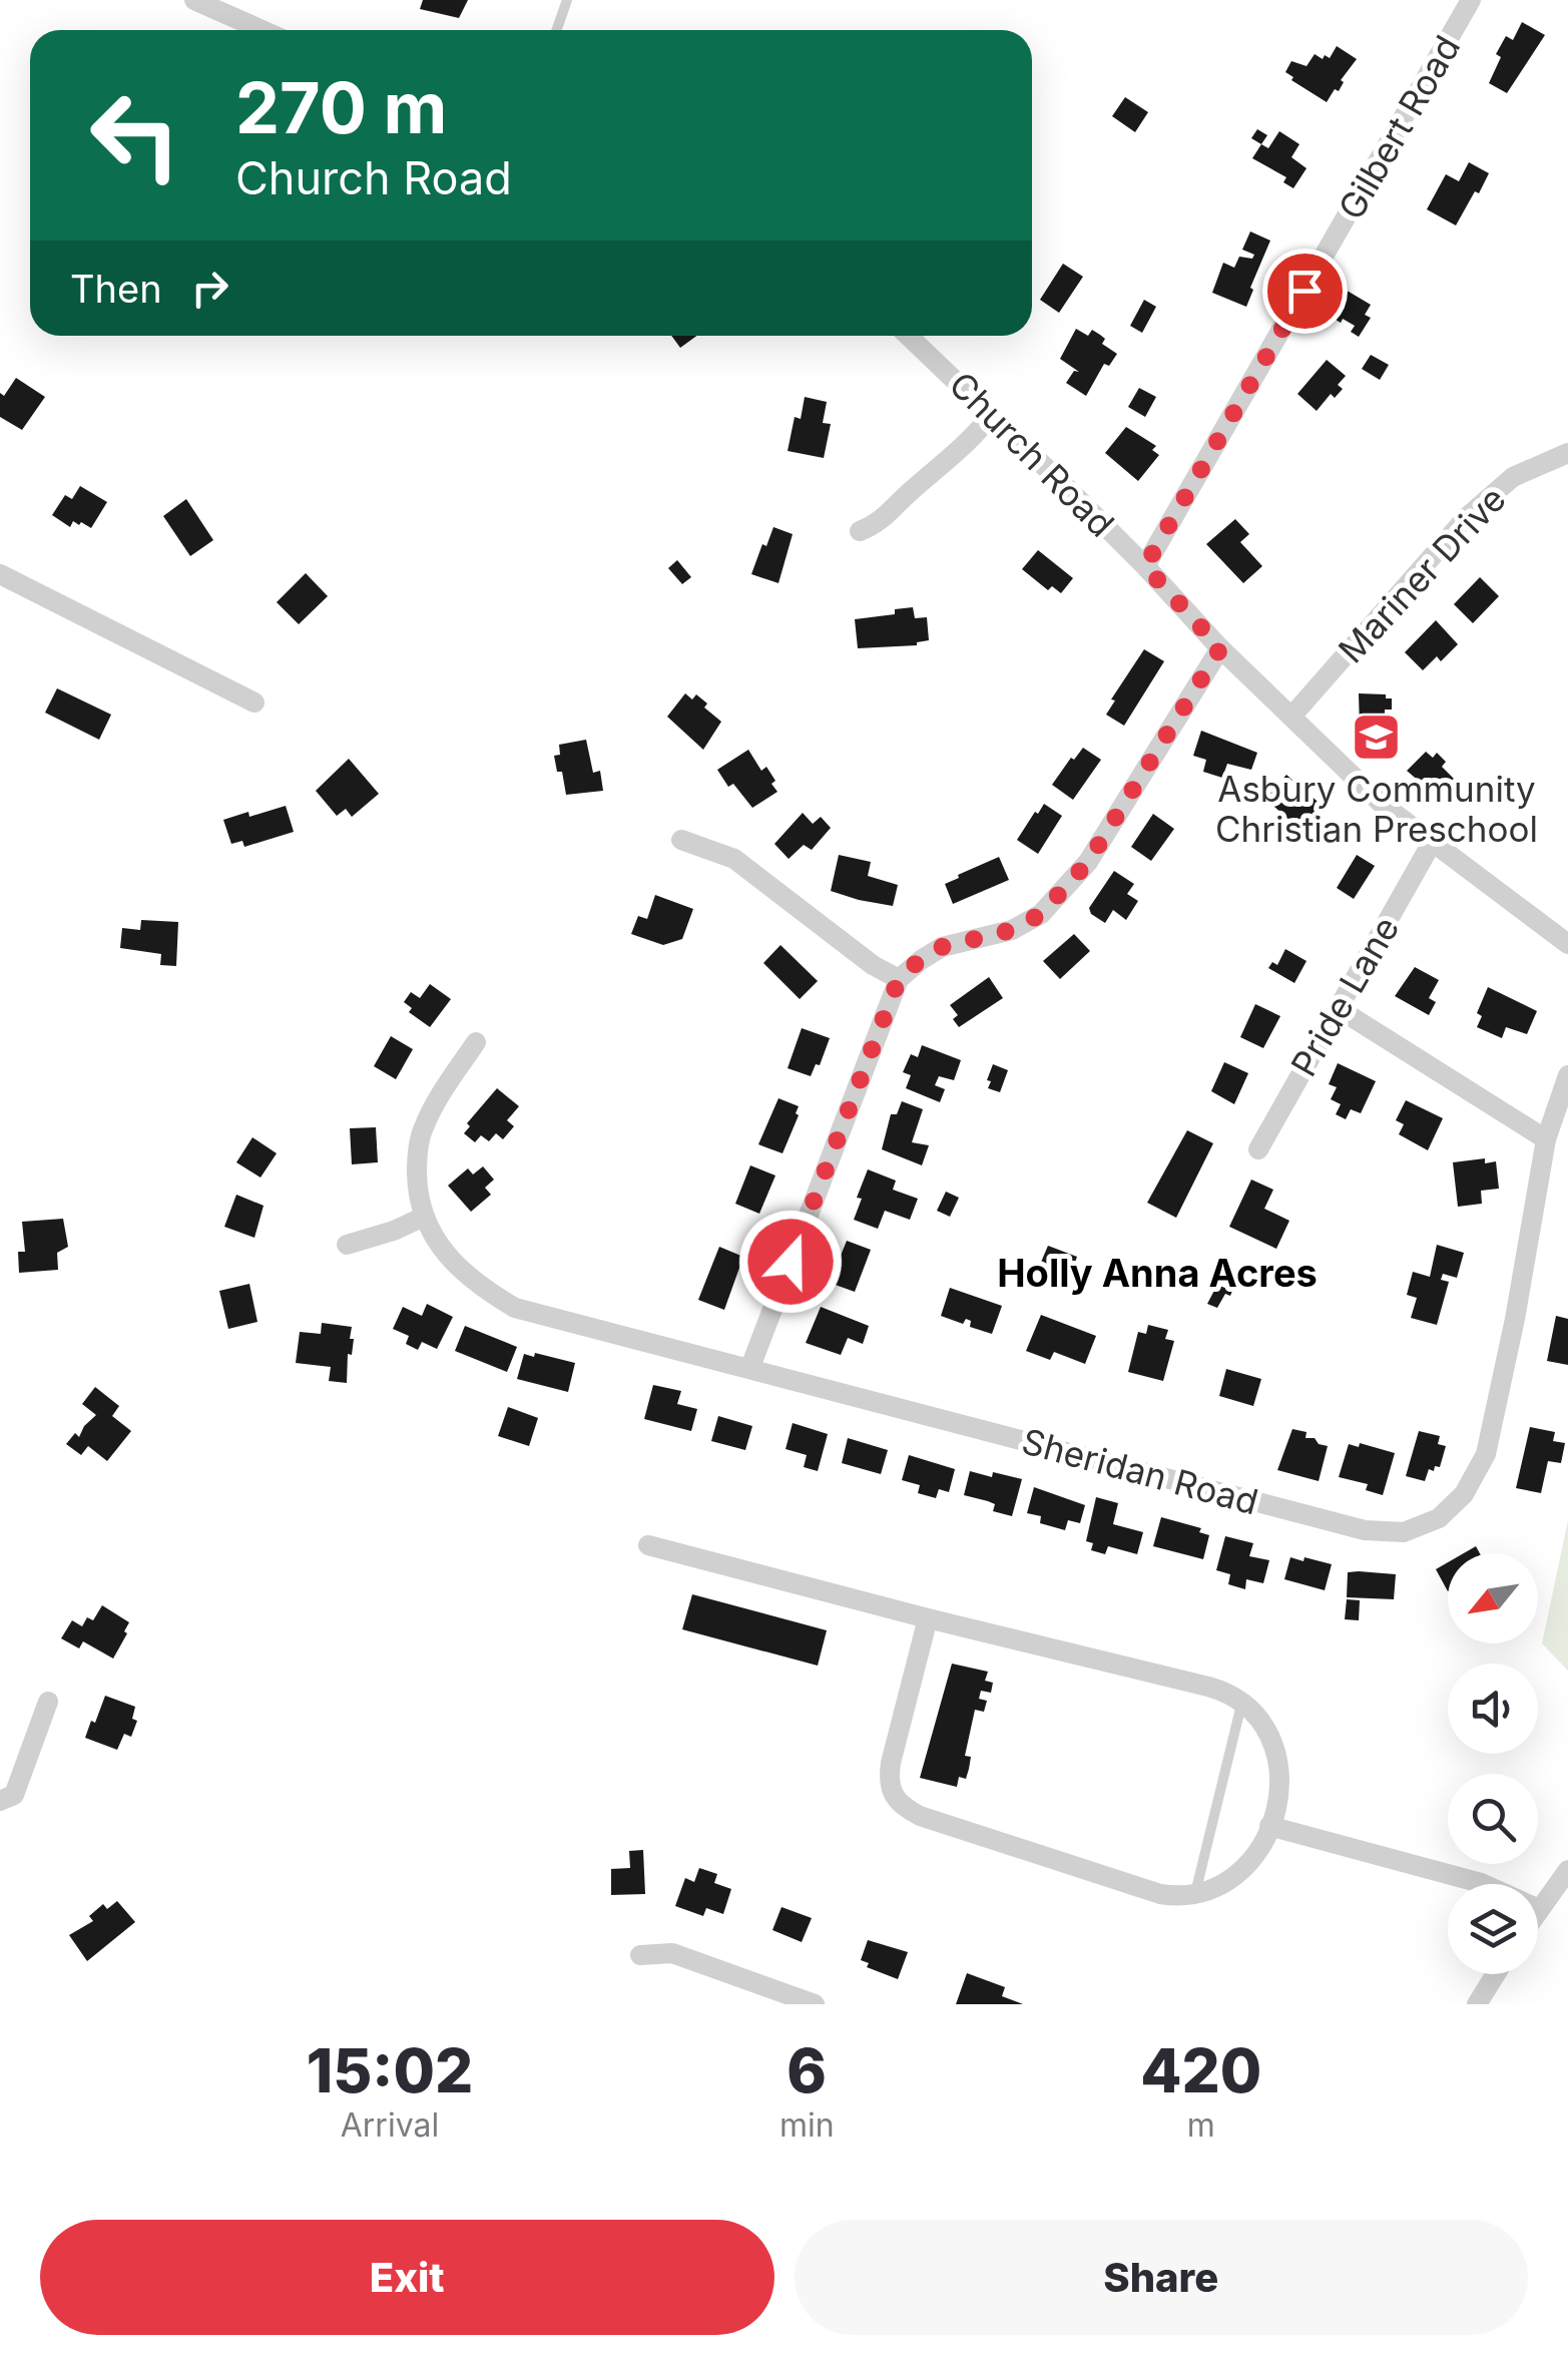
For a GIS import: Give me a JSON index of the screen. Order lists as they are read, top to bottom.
{
  "streets": {
    "street": [
      "Gilbert Road",
      "Church Road",
      "Mariner Drive",
      "Pride Lane",
      "Sheridan Road"
    ]
  },
  "crossings": [
    ["Gilbert Road", "Church Road"],
    ["Church Road", "Mariner Drive"],
    ["Church Road", "Pride Lane"]
  ],
  "districts": ["Holly Anna Acres"],
  "places": {
    "school or university": ["Asbury Community Christian Preschool"]
  },
  "north": "bottom left",
  "page": {
    "turn": ["270 m", "Church Road"],
    "then": "Then",
    "eta": [
      "15:02",
      "Arrival",
      "6",
      "min",
      "420",
      "m"
    ],
    "buttons": ["Exit", "Share"]
  }
}
